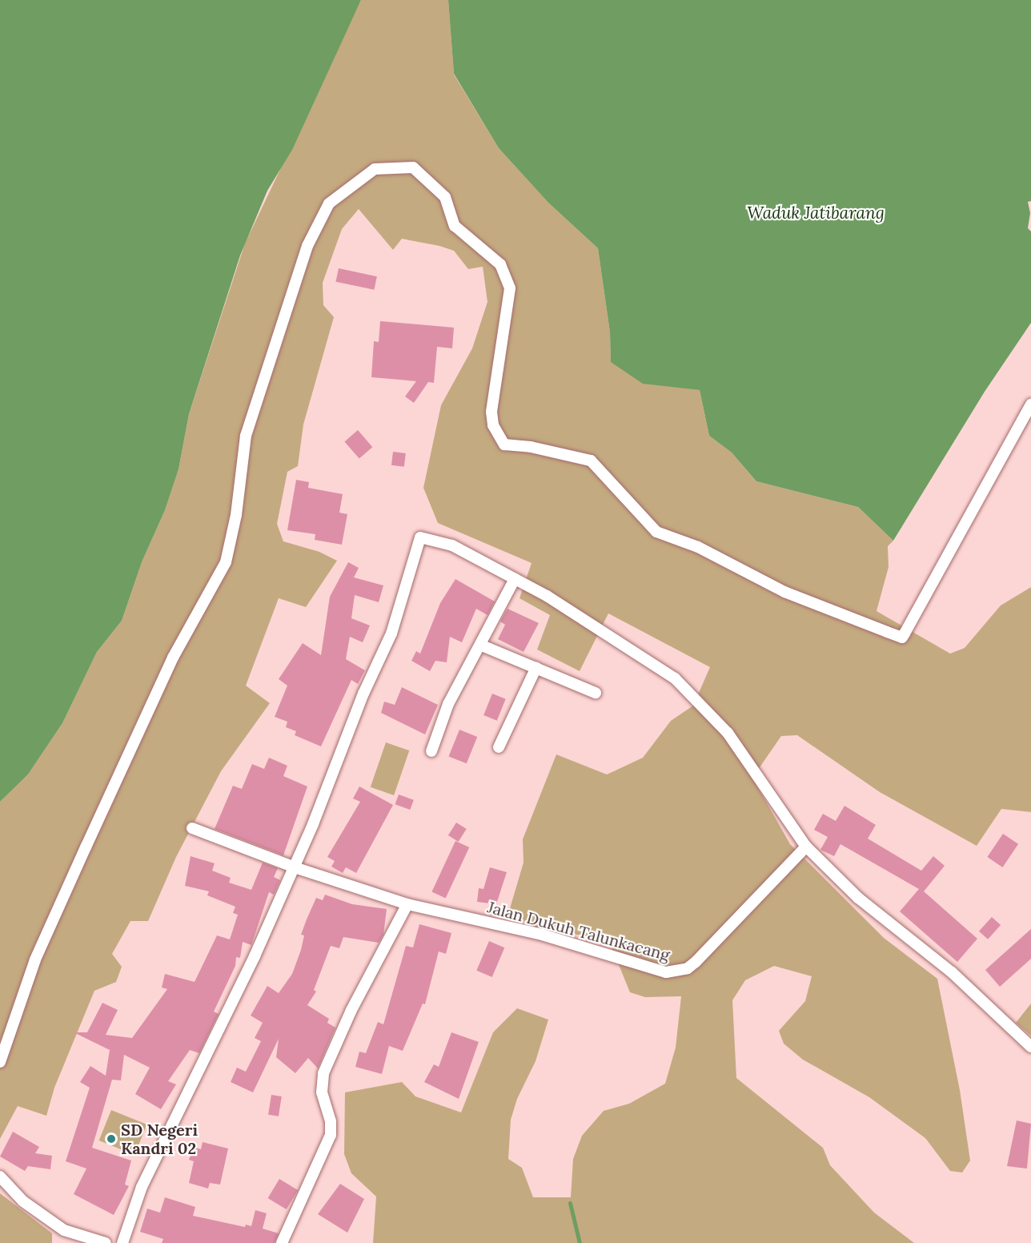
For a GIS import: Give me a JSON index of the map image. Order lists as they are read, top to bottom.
{
  "streets": {
    "street": ["Jalan Dukuh Talunkacang"]
  },
  "water": ["Waduk Jatibarang"],
  "places": ["SD Negeri Kandri 02"]
}
